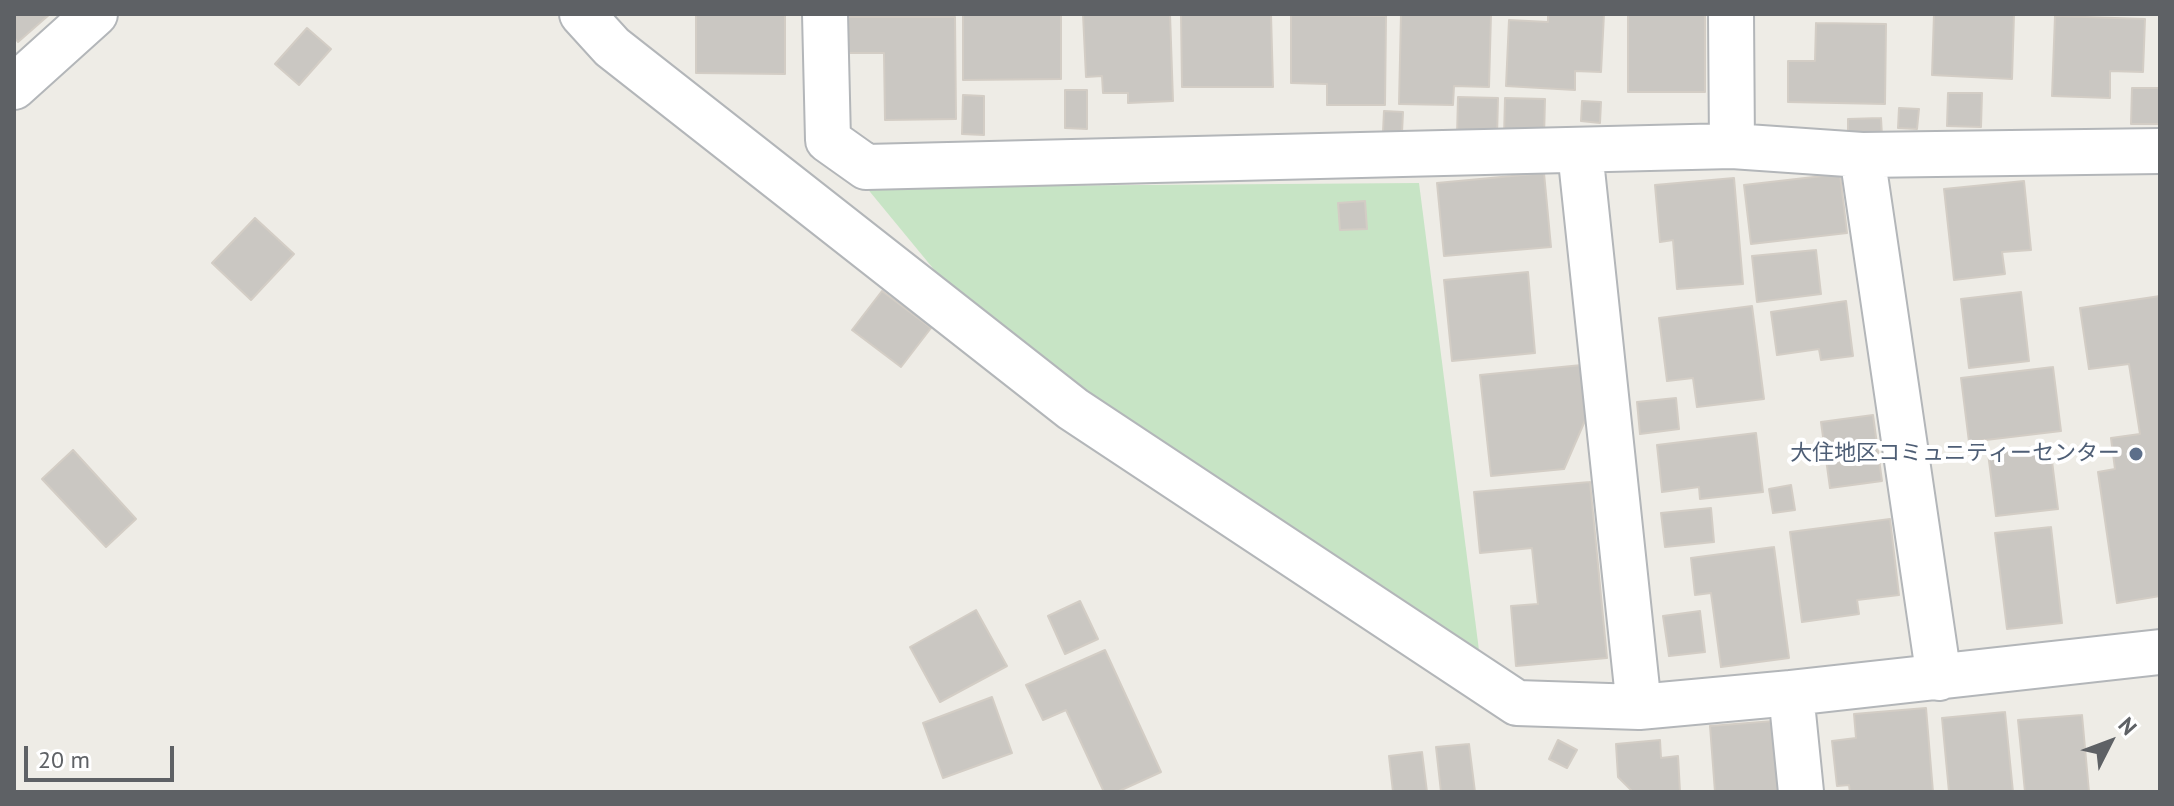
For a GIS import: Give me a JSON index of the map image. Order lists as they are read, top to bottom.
{
  "places": ["大住地区コミュニティーセンター"],
  "scale_bar": "20 m",
  "north": "top right"
}
